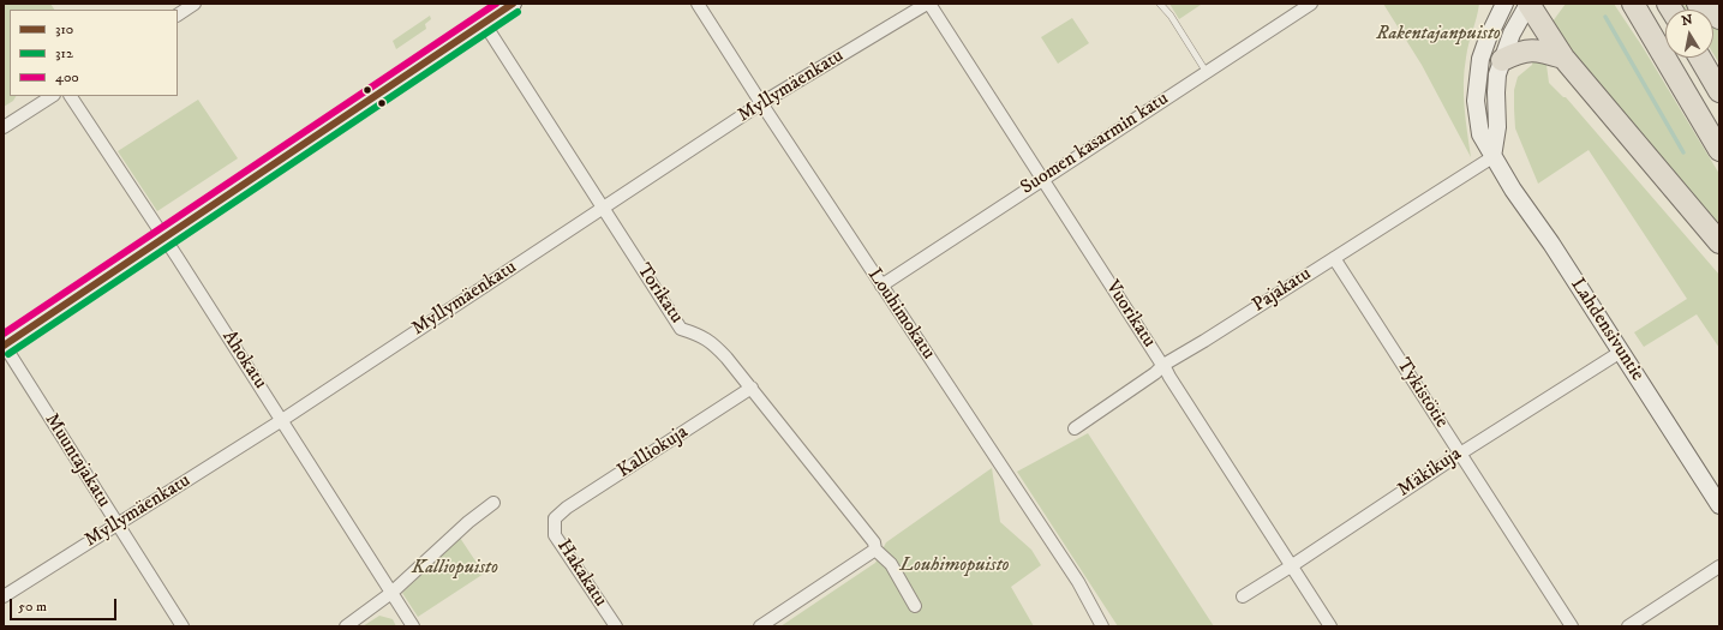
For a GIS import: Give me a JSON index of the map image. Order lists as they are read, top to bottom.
{
  "streets": {
    "main road": ["Lahdensivuntie"],
    "street": [
      "Myllymäenkatu",
      "Suomen kasarmin katu",
      "Pajakatu",
      "Torikatu",
      "Louhimokatu",
      "Vuorikatu",
      "Ahokatu",
      "Tykistötie",
      "Kalliokuja",
      "Muuntajakatu",
      "Mäkikuja",
      "Hakakatu"
    ]
  },
  "crossings": [
    ["Myllymäenkatu", "Torikatu"],
    ["Myllymäenkatu", "Louhimokatu"],
    ["Myllymäenkatu", "Vuorikatu"],
    ["Myllymäenkatu", "Ahokatu"],
    ["Myllymäenkatu", "Muuntajakatu"],
    ["Suomen kasarmin katu", "Louhimokatu"],
    ["Suomen kasarmin katu", "Vuorikatu"],
    ["Pajakatu", "Vuorikatu"],
    ["Pajakatu", "Lahdensivuntie"],
    ["Pajakatu", "Tykistötie"],
    ["Torikatu", "Kalliokuja"],
    ["Vuorikatu", "Mäkikuja"],
    ["Lahdensivuntie", "Mäkikuja"],
    ["Tykistötie", "Mäkikuja"],
    ["Kalliokuja", "Hakakatu"]
  ],
  "parks": ["Rakentajanpuisto", "Louhimopuisto", "Kalliopuisto"],
  "lines": ["transit line 310", "transit line 400", "transit line 312"],
  "legend": ["310", "312", "400"],
  "scale_bar": "50 m",
  "north": "top"
}
